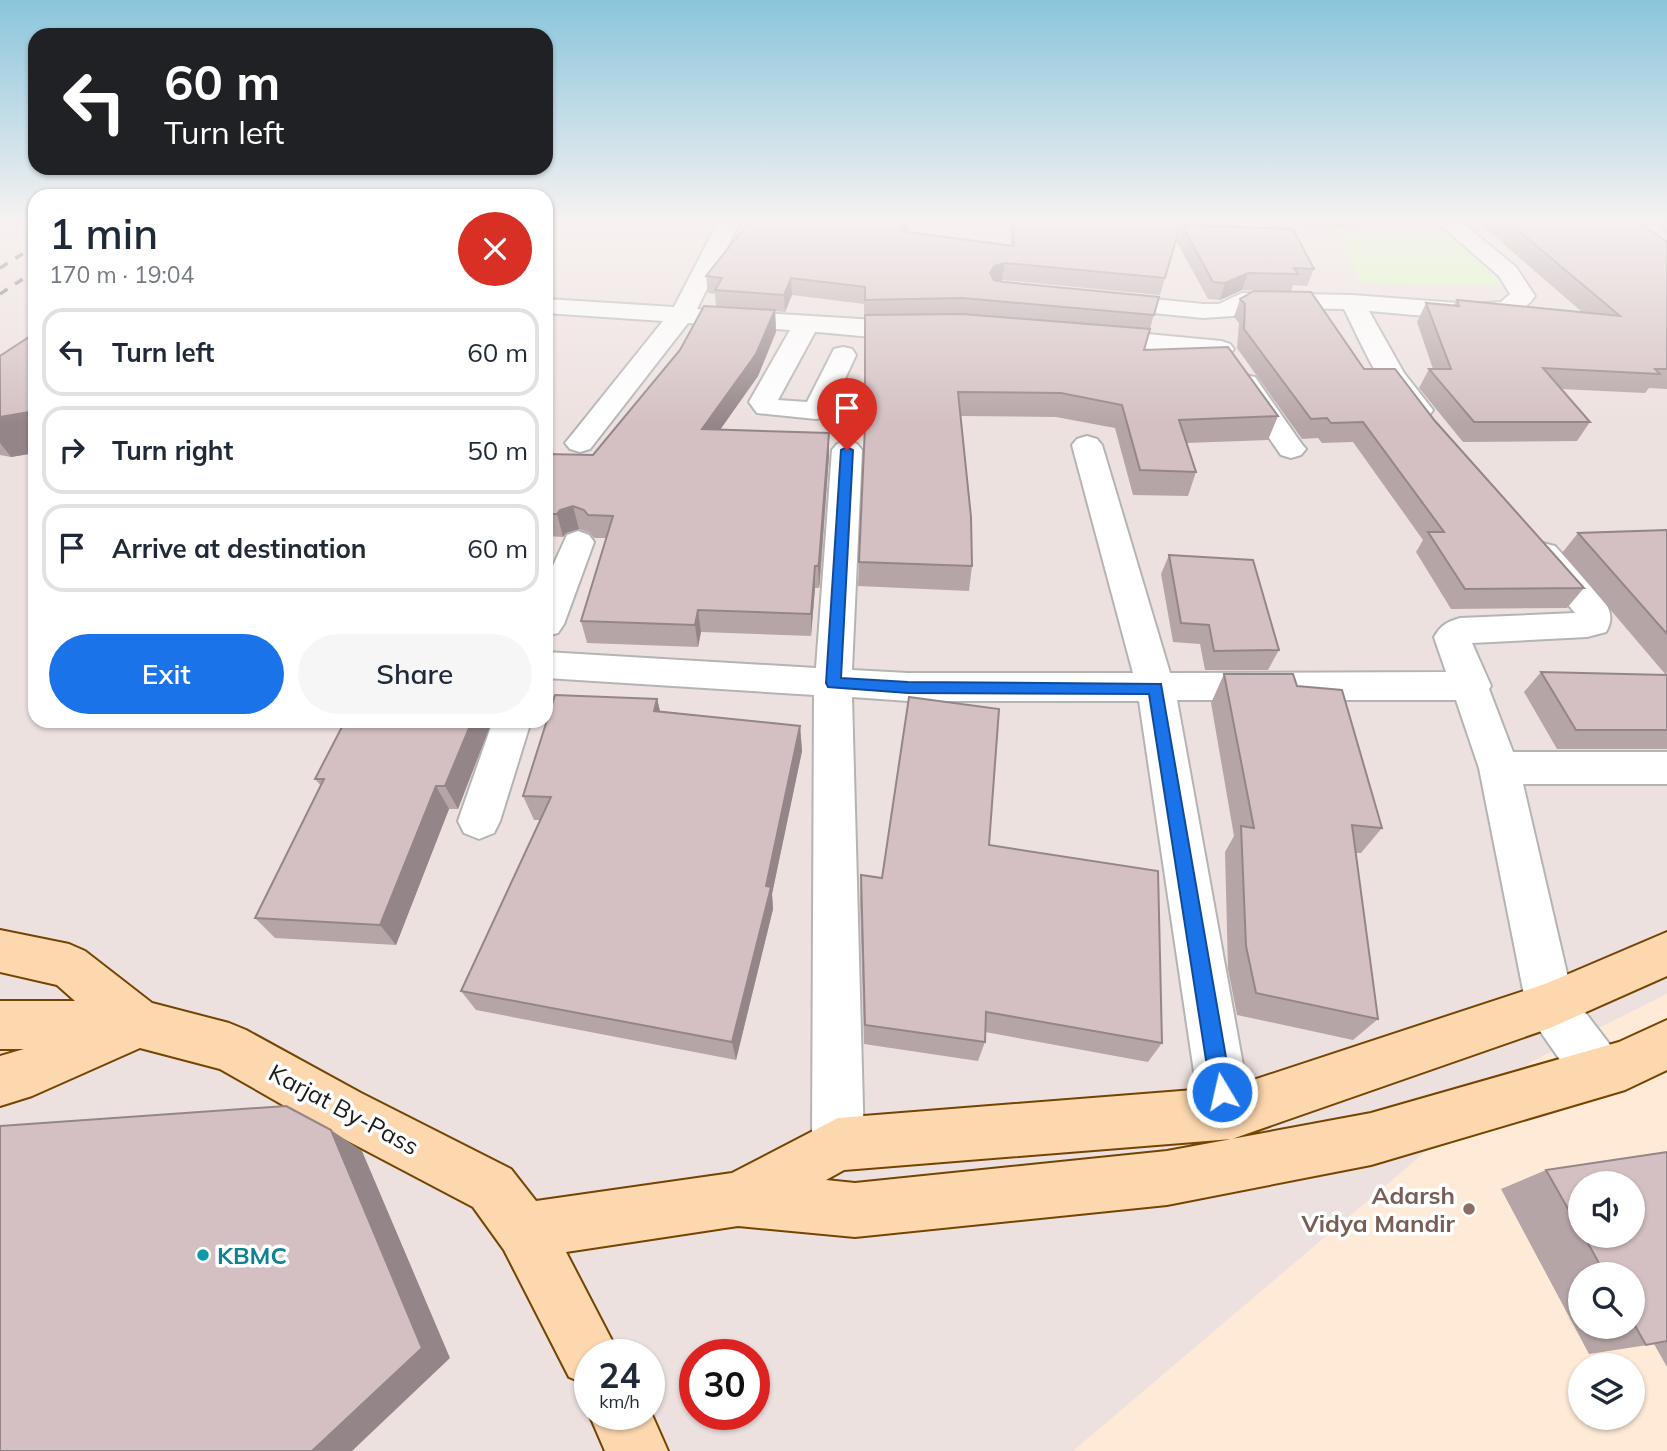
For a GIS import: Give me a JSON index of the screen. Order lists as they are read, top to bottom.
{
  "streets": {
    "street": ["Karjat By-Pass"]
  },
  "places": ["Adarsh Vidya Mandir", "KBMC"],
  "page": {
    "turn": ["60 m", "Turn left"],
    "heading": ["1 min", "170 m · 19:04"],
    "list": [
      {
        "name": "Turn left",
        "value": "60 m"
      },
      {
        "name": "Turn right",
        "value": "50 m"
      },
      {
        "name": "Arrive at destination",
        "value": "60 m"
      }
    ],
    "buttons": ["Exit", "Share"],
    "speed": "24 km/h",
    "limit": "30"
  }
}
